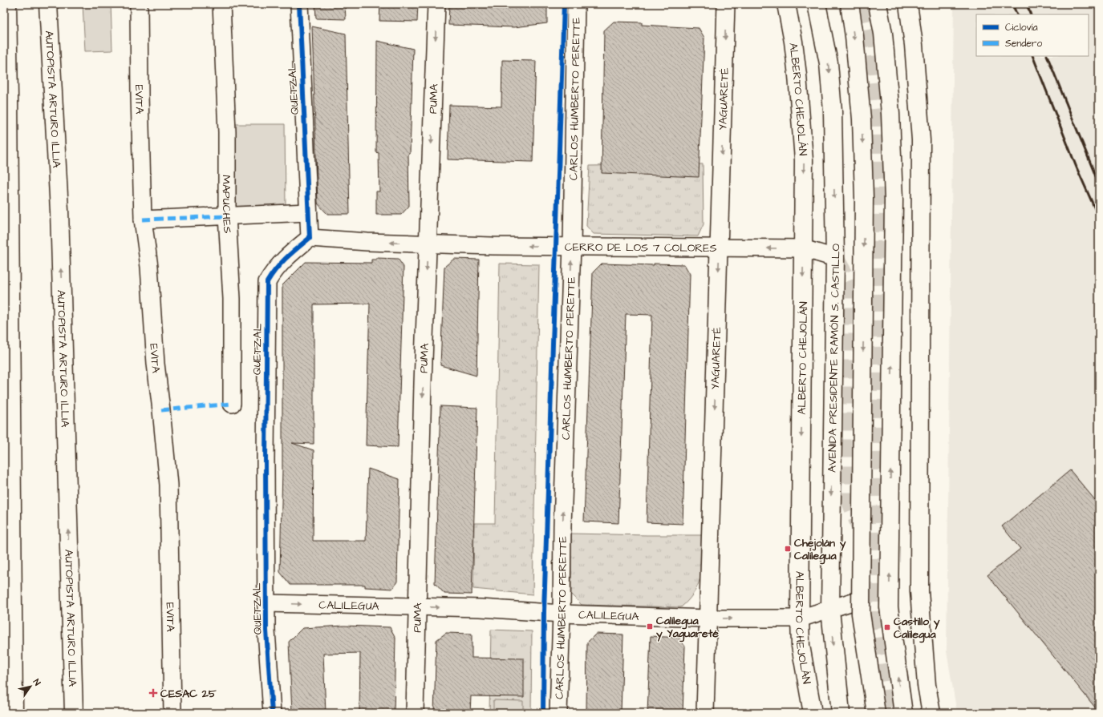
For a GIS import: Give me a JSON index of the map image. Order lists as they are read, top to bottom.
{
  "streets": {
    "main road": ["AUTOPISTA ARTURO ILLIA", "ALBERTO CHEJOLÁN", "AVENIDA PRESIDENTE RAMÓN S. CASTILLO"],
    "street": [
      "QUETZAL",
      "EVITA",
      "PUMA",
      "CARLOS HUMBERTO PERETTE",
      "YAGUARETÉ",
      "MAPUCHES",
      "CERRO DE LOS 7 COLORES",
      "CALILEGUA"
    ]
  },
  "crossings": [
    ["QUETZAL", "CERRO DE LOS 7 COLORES"],
    ["QUETZAL", "CALILEGUA"],
    ["PUMA", "CERRO DE LOS 7 COLORES"],
    ["PUMA", "CALILEGUA"],
    ["CARLOS HUMBERTO PERETTE", "CERRO DE LOS 7 COLORES"],
    ["CARLOS HUMBERTO PERETTE", "CALILEGUA"],
    ["YAGUARETÉ", "CERRO DE LOS 7 COLORES"],
    ["YAGUARETÉ", "CALILEGUA"],
    ["ALBERTO CHEJOLÁN", "CERRO DE LOS 7 COLORES"],
    ["ALBERTO CHEJOLÁN", "CALILEGUA"],
    ["CERRO DE LOS 7 COLORES", "AVENIDA PRESIDENTE RAMÓN S. CASTILLO"],
    ["AVENIDA PRESIDENTE RAMÓN S. CASTILLO", "CALILEGUA"]
  ],
  "one_way": [
    "PUMA",
    "CARLOS HUMBERTO PERETTE",
    "YAGUARETÉ",
    "CERRO DE LOS 7 COLORES",
    "CALILEGUA"
  ],
  "places": {
    "transit": ["Chejolán y Calilegua", "Calilegua y Yaguareté", "Castillo y Calilegua"],
    "health": ["CESAC 25"]
  },
  "legend": ["Ciclovía", "Sendero"],
  "north": "top right"
}
